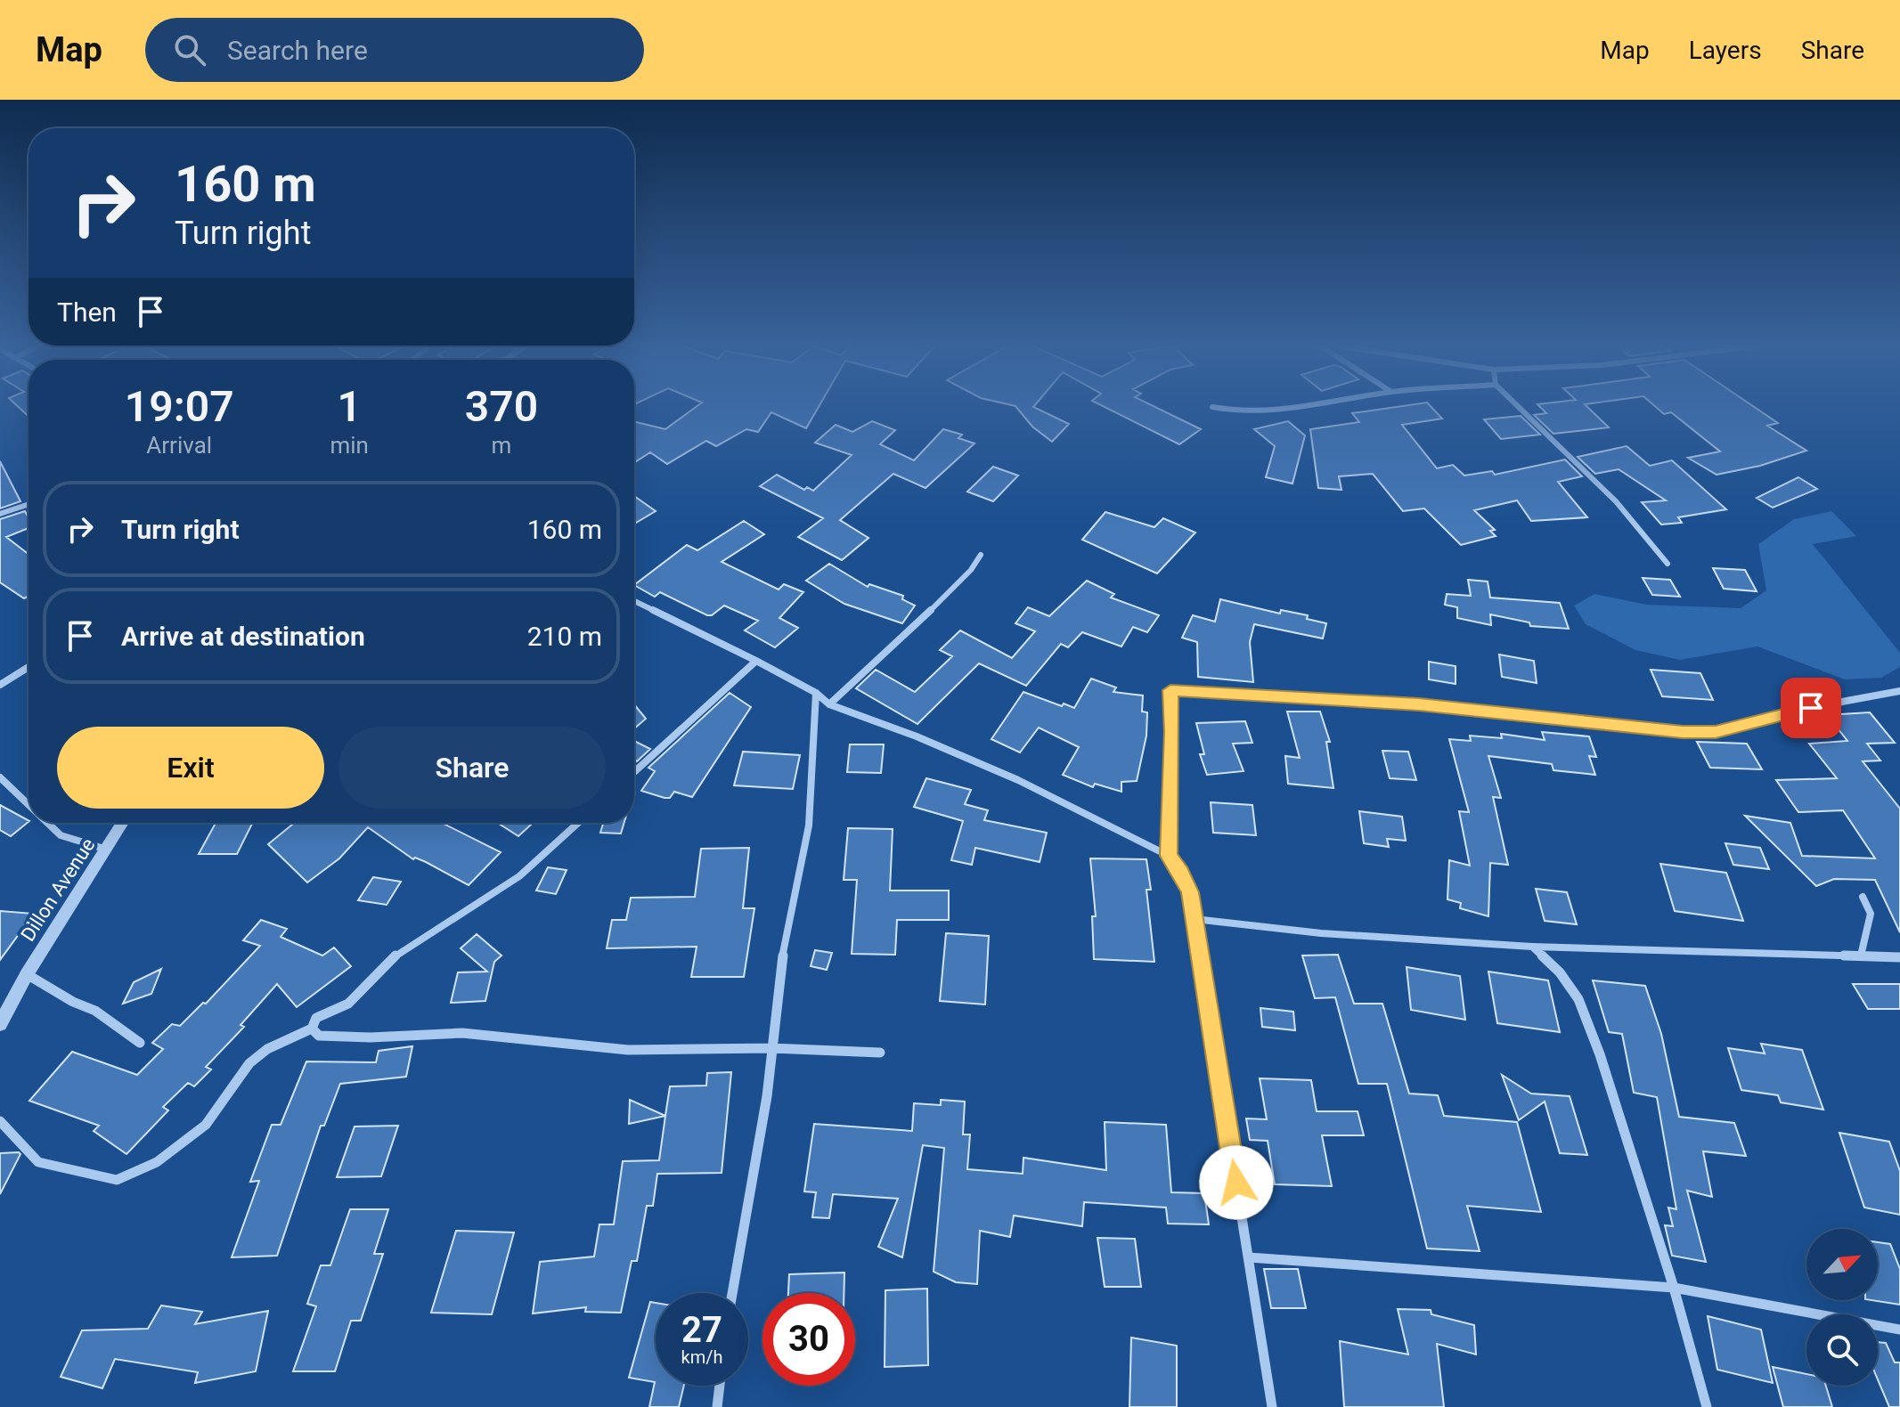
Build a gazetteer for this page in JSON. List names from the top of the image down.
{
  "streets": {
    "street": ["Dillon Avenue"]
  },
  "north": "top right",
  "page": {
    "header": "Map",
    "search": "Search here",
    "nav": ["Map", "Layers", "Share"],
    "turn": ["160 m", "Turn right"],
    "then": "Then",
    "eta": [
      "19:07",
      "Arrival",
      "1",
      "min",
      "370",
      "m"
    ],
    "list": [
      {
        "name": "Turn right",
        "value": "160 m"
      },
      {
        "name": "Arrive at destination",
        "value": "210 m"
      }
    ],
    "buttons": ["Exit", "Share"],
    "speed": "27 km/h",
    "limit": "30"
  }
}
